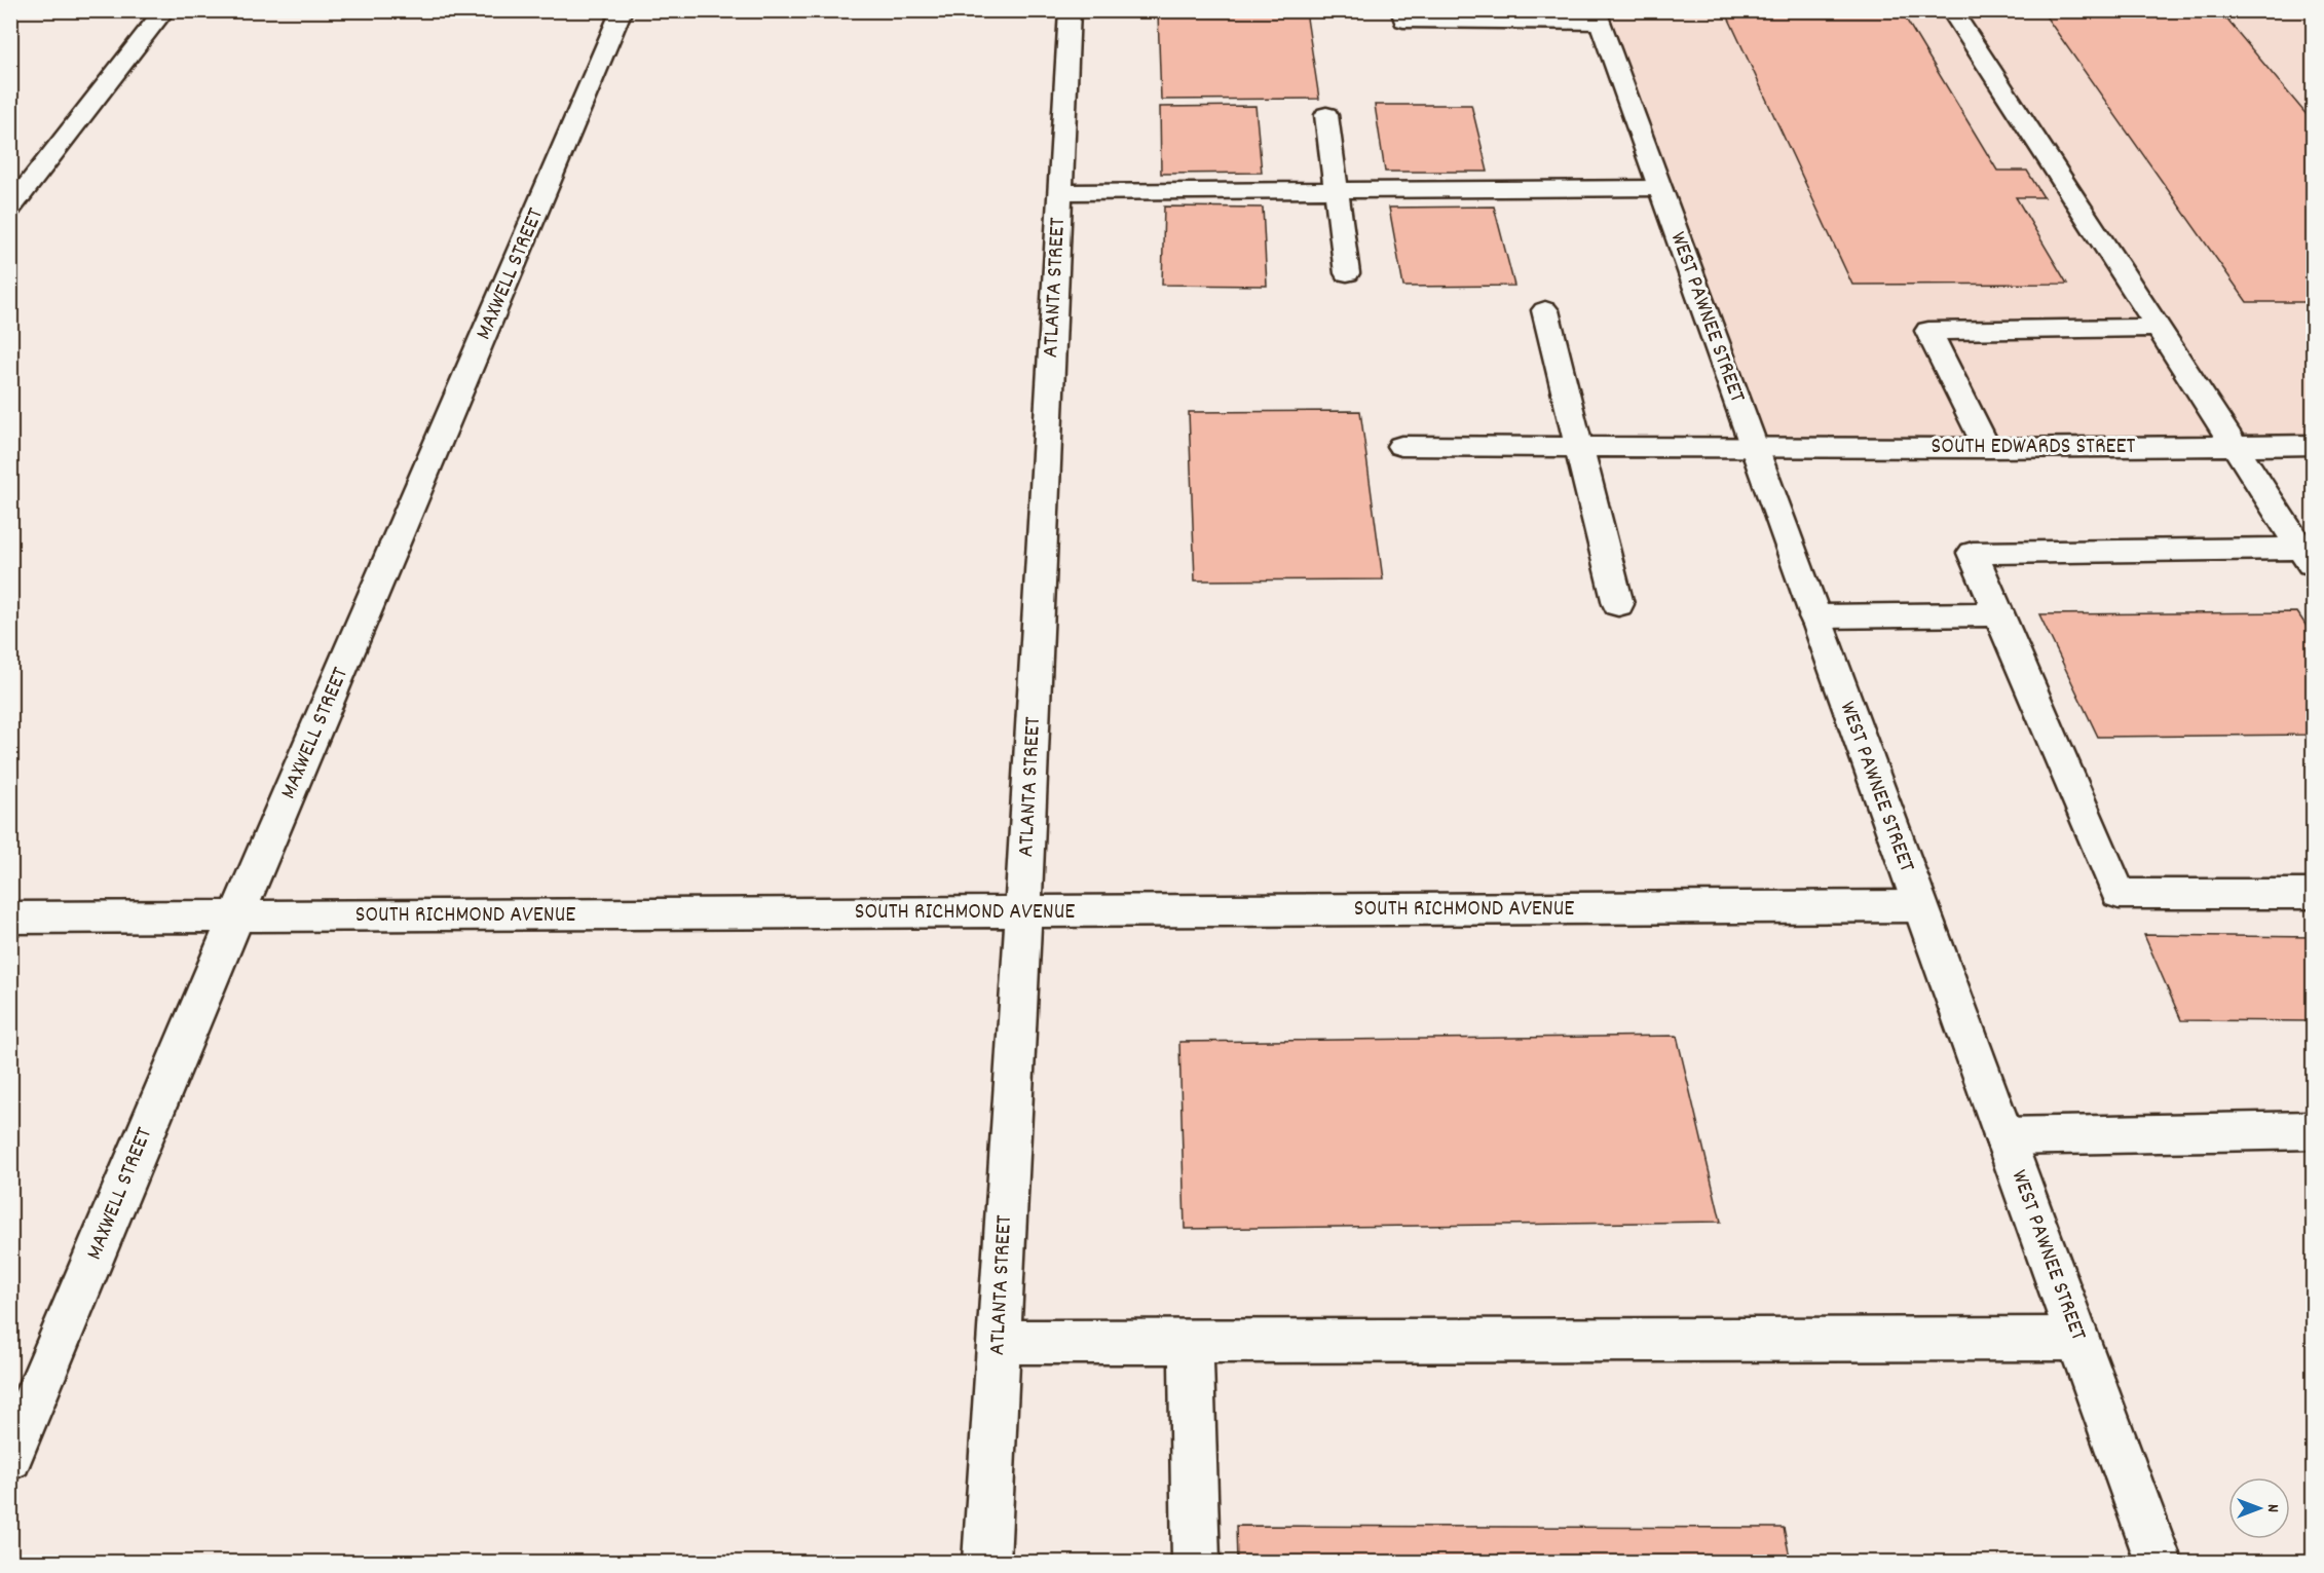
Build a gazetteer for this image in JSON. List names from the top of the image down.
{
  "streets": {
    "street": [
      "MAXWELL STREET",
      "ATLANTA STREET",
      "WEST PAWNEE STREET",
      "SOUTH EDWARDS STREET",
      "SOUTH RICHMOND AVENUE"
    ]
  },
  "crossings": [
    ["MAXWELL STREET", "SOUTH RICHMOND AVENUE"],
    ["ATLANTA STREET", "SOUTH RICHMOND AVENUE"],
    ["WEST PAWNEE STREET", "SOUTH EDWARDS STREET"],
    ["WEST PAWNEE STREET", "SOUTH RICHMOND AVENUE"]
  ],
  "north": "right"
}
